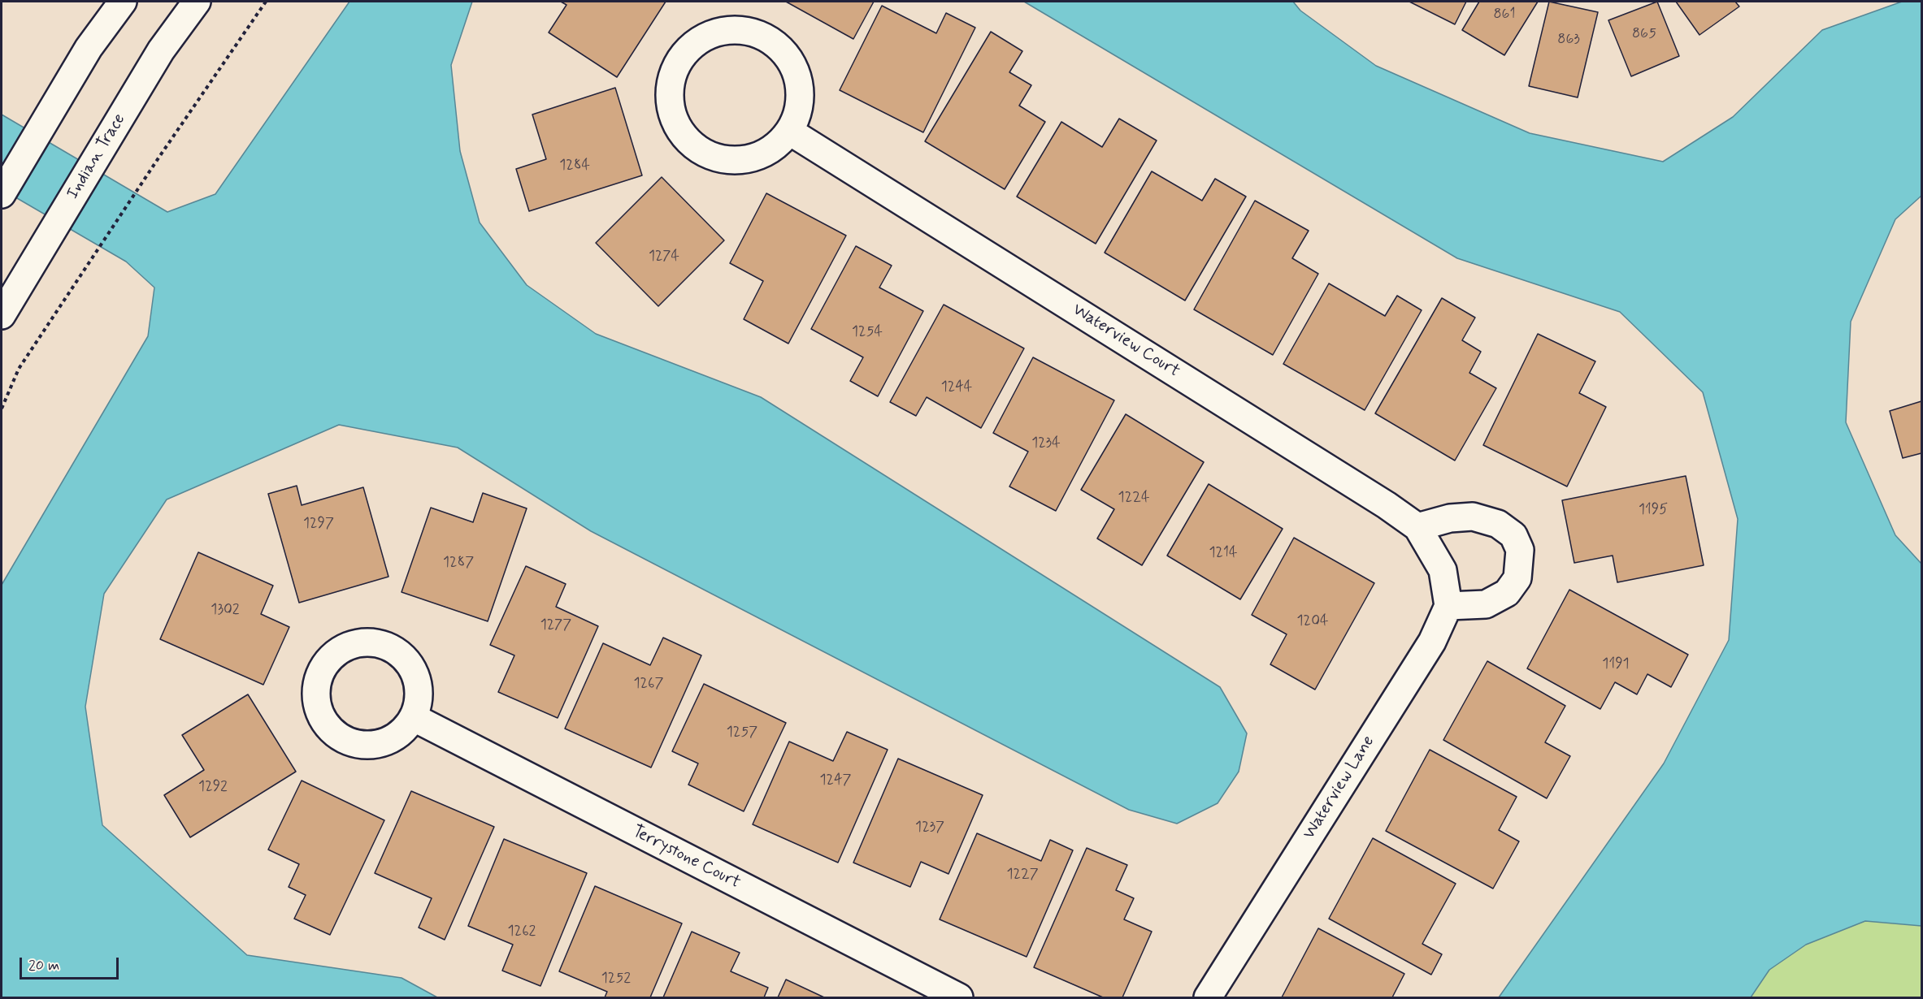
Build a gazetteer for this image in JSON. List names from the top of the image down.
{
  "streets": {
    "street": [
      "Indian Trace",
      "Waterview Court",
      "Waterview Lane",
      "Terrystone Court"
    ]
  },
  "crossings": [
    ["Waterview Court", "Waterview Lane"]
  ],
  "house_numbers": [
    "861",
    "865",
    "863",
    "1284",
    "1274",
    "1254",
    "1244",
    "1234",
    "1224",
    "1195",
    "1297",
    "1214",
    "1287",
    "1302",
    "1204",
    "1277",
    "1191",
    "1267",
    "1257",
    "1247",
    "1292",
    "1237",
    "1227",
    "1262",
    "1252"
  ],
  "scale_bar": "20 m"
}
